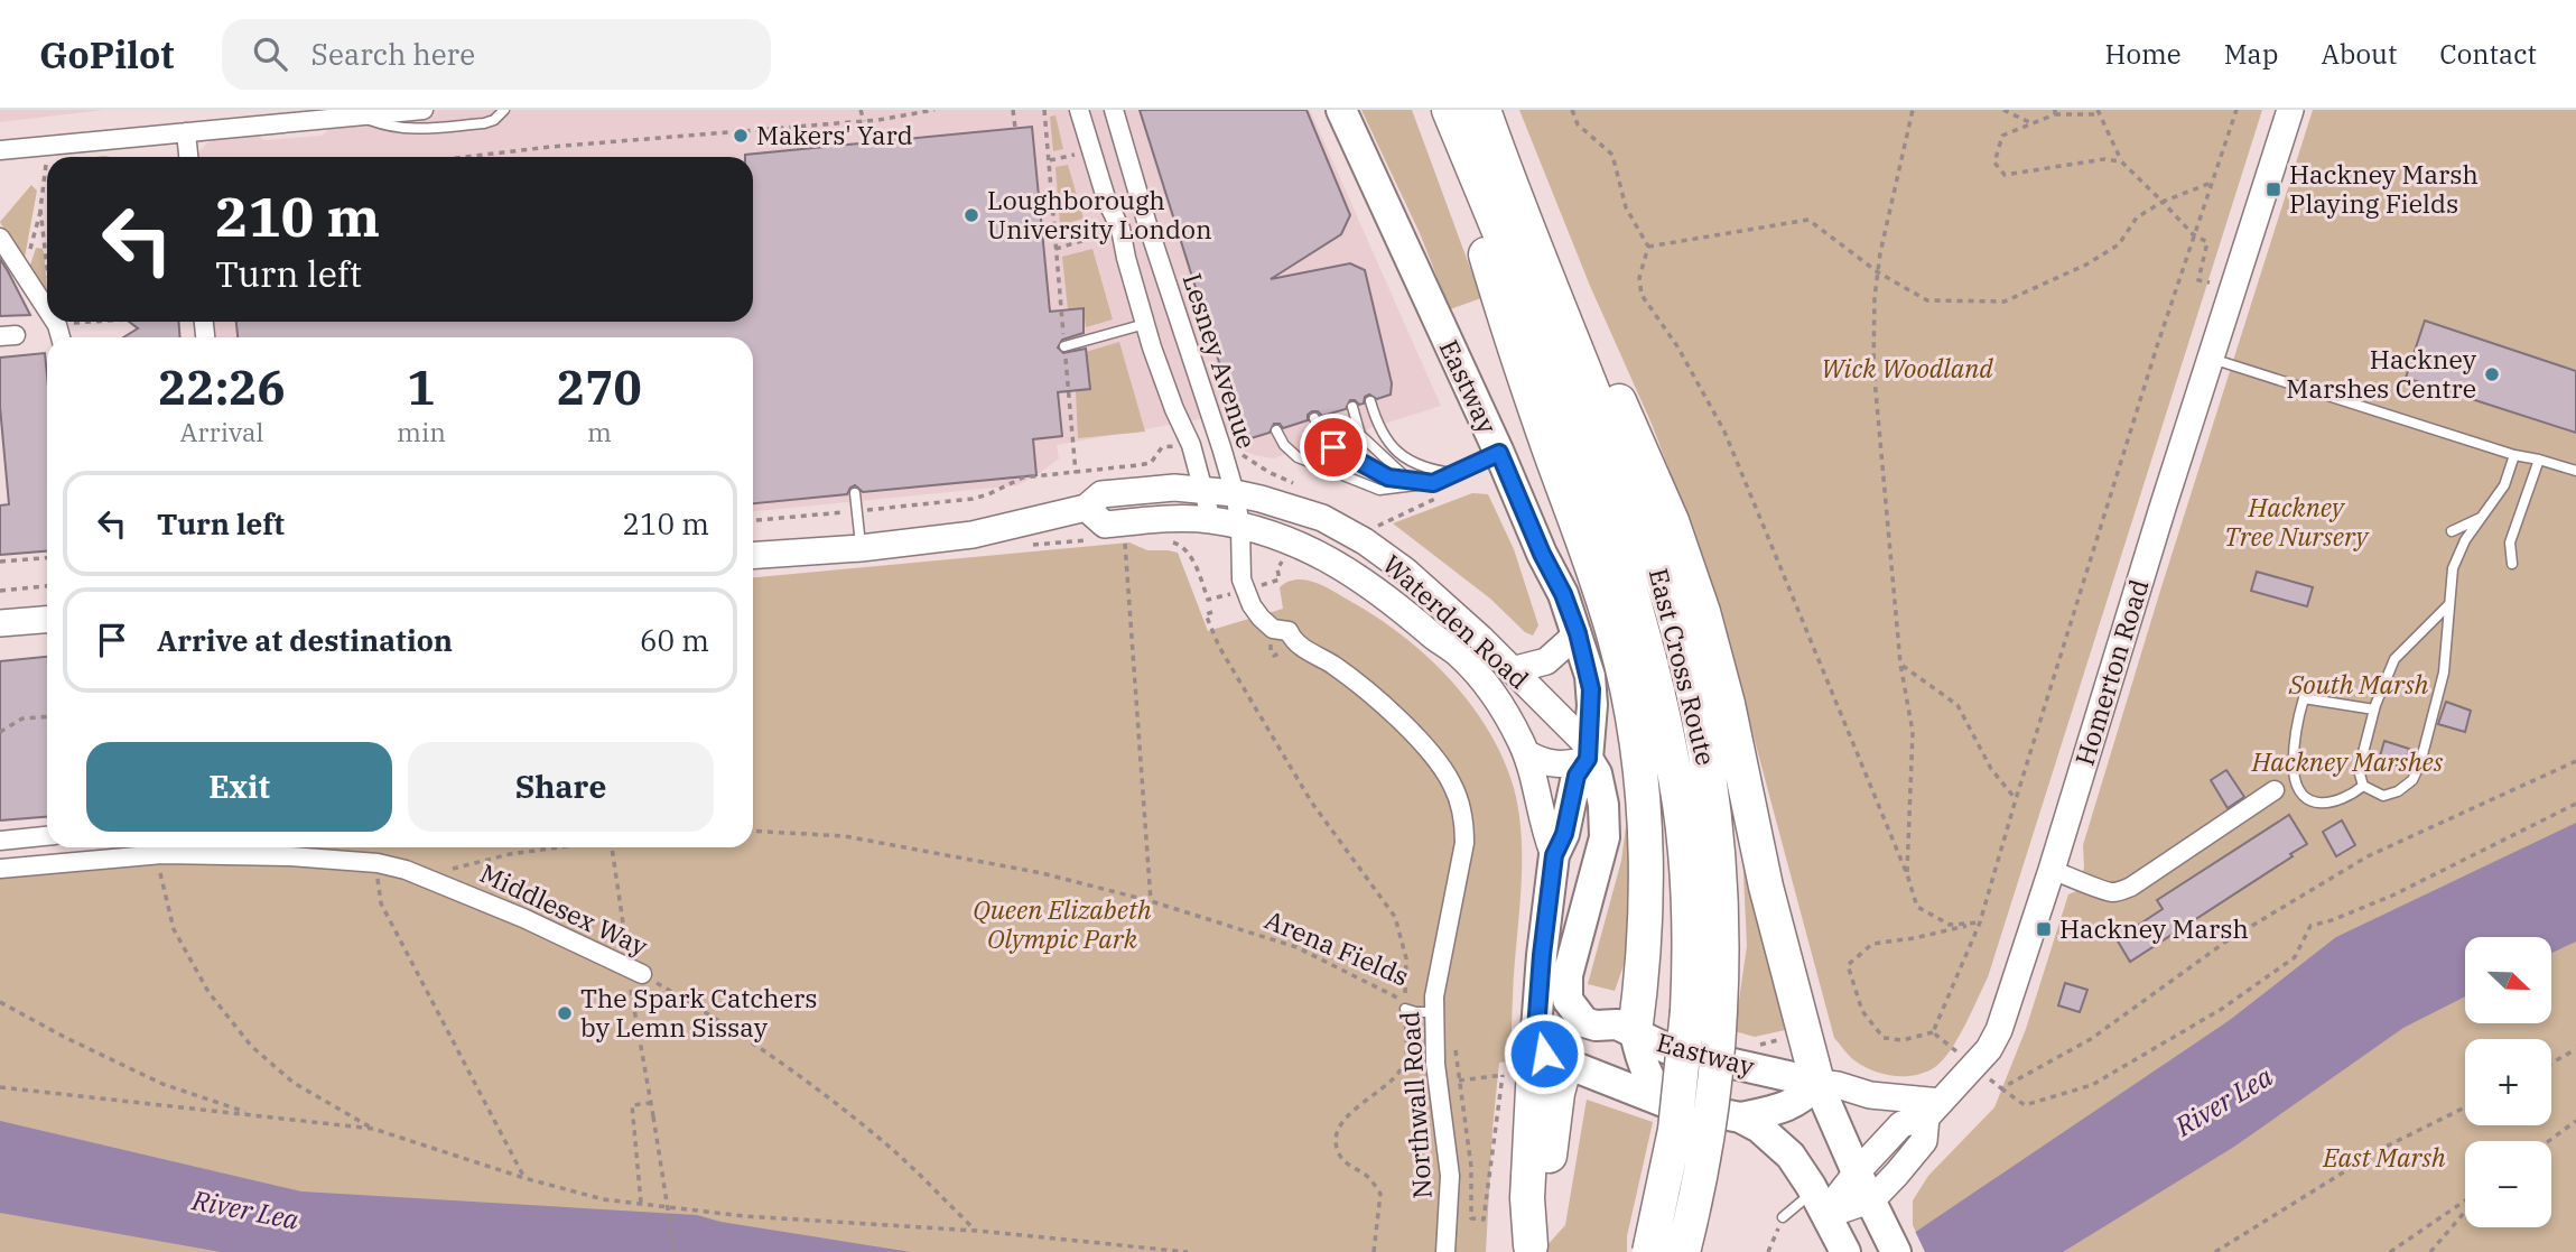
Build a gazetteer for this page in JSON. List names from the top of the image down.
{
  "streets": {
    "highway": ["East Cross Route"],
    "main road": ["Eastway"],
    "street": [
      "Lesney Avenue",
      "Waterden Road",
      "Homerton Road",
      "Middlesex Way",
      "Northwall Road"
    ],
    "path": ["Arena Fields"]
  },
  "crossings": [
    ["Lesney Avenue", "Waterden Road"],
    ["Lesney Avenue", "Northwall Road"],
    ["Eastway", "Waterden Road"],
    ["Waterden Road", "Northwall Road"]
  ],
  "water": ["River Lea"],
  "parks": [
    "Wick Woodland",
    "Hackney Tree Nursery",
    "South Marsh",
    "Hackney Marshes",
    "Queen Elizabeth Olympic Park",
    "East Marsh"
  ],
  "places": {
    "other": [
      "Makers' Yard",
      "Loughborough University London",
      "Hackney Marshes Centre",
      "The Spark Catchers by Lemn Sissay"
    ],
    "transit": ["Hackney Marsh Playing Fields", "Hackney Marsh"]
  },
  "north": "bottom right",
  "page": {
    "header": "GoPilot",
    "search": "Search here",
    "nav": [
      "Home",
      "Map",
      "About",
      "Contact"
    ],
    "turn": ["210 m", "Turn left"],
    "eta": [
      "22:26",
      "Arrival",
      "1",
      "min",
      "270",
      "m"
    ],
    "list": [
      {
        "name": "Turn left",
        "value": "210 m"
      },
      {
        "name": "Arrive at destination",
        "value": "60 m"
      }
    ],
    "buttons": ["Exit", "Share"],
    "map_buttons": ["+", "−"]
  }
}
